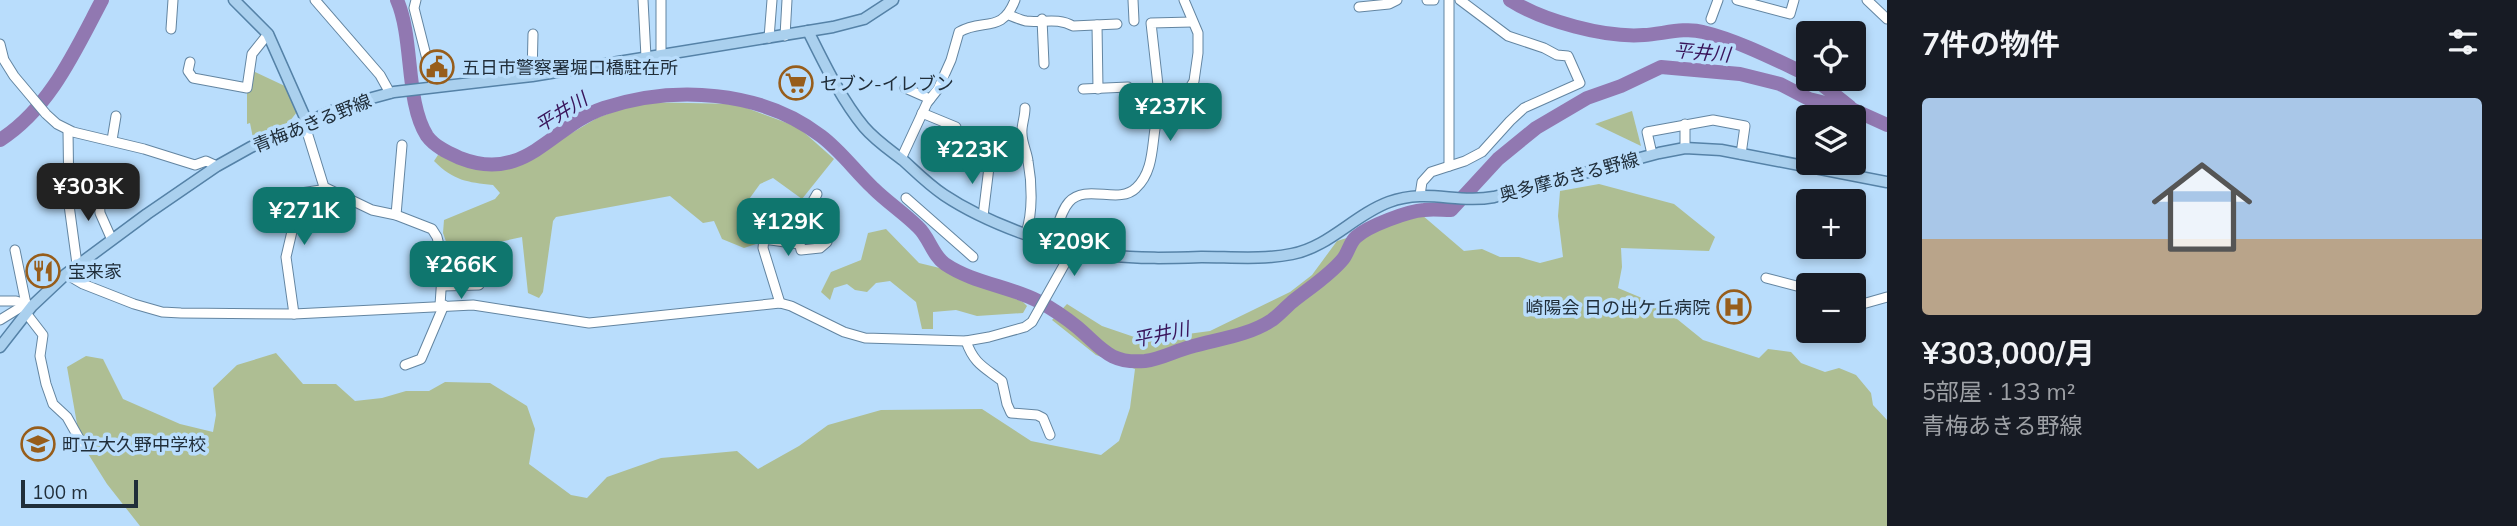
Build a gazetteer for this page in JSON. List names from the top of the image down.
{
  "streets": {
    "main road": ["青梅あきる野線", "奥多摩あきる野線"]
  },
  "crossings": [
    ["青梅あきる野線", "奥多摩あきる野線"]
  ],
  "water": ["平井川"],
  "places": {
    "public building": ["五日市警察署堀口橋駐在所"],
    "supermarket": ["セブン-イレブン"],
    "restaurant": ["宝来家"],
    "hospital": ["崎陽会 日の出ケ丘病院"],
    "school or university": ["町立大久野中学校"]
  },
  "scale_bar": "100 m",
  "page": {
    "heading": "7件の物件",
    "map_buttons": ["+", "−"],
    "price": [
      "¥237K",
      "¥223K",
      "¥303K",
      "¥271K",
      "¥129K",
      "¥209K",
      "¥266K"
    ],
    "list": [
      {
        "name": "¥303,000/月",
        "note": "5部屋 · 133 m² · 青梅あきる野線"
      }
    ],
    "scale": "100 m"
  }
}
